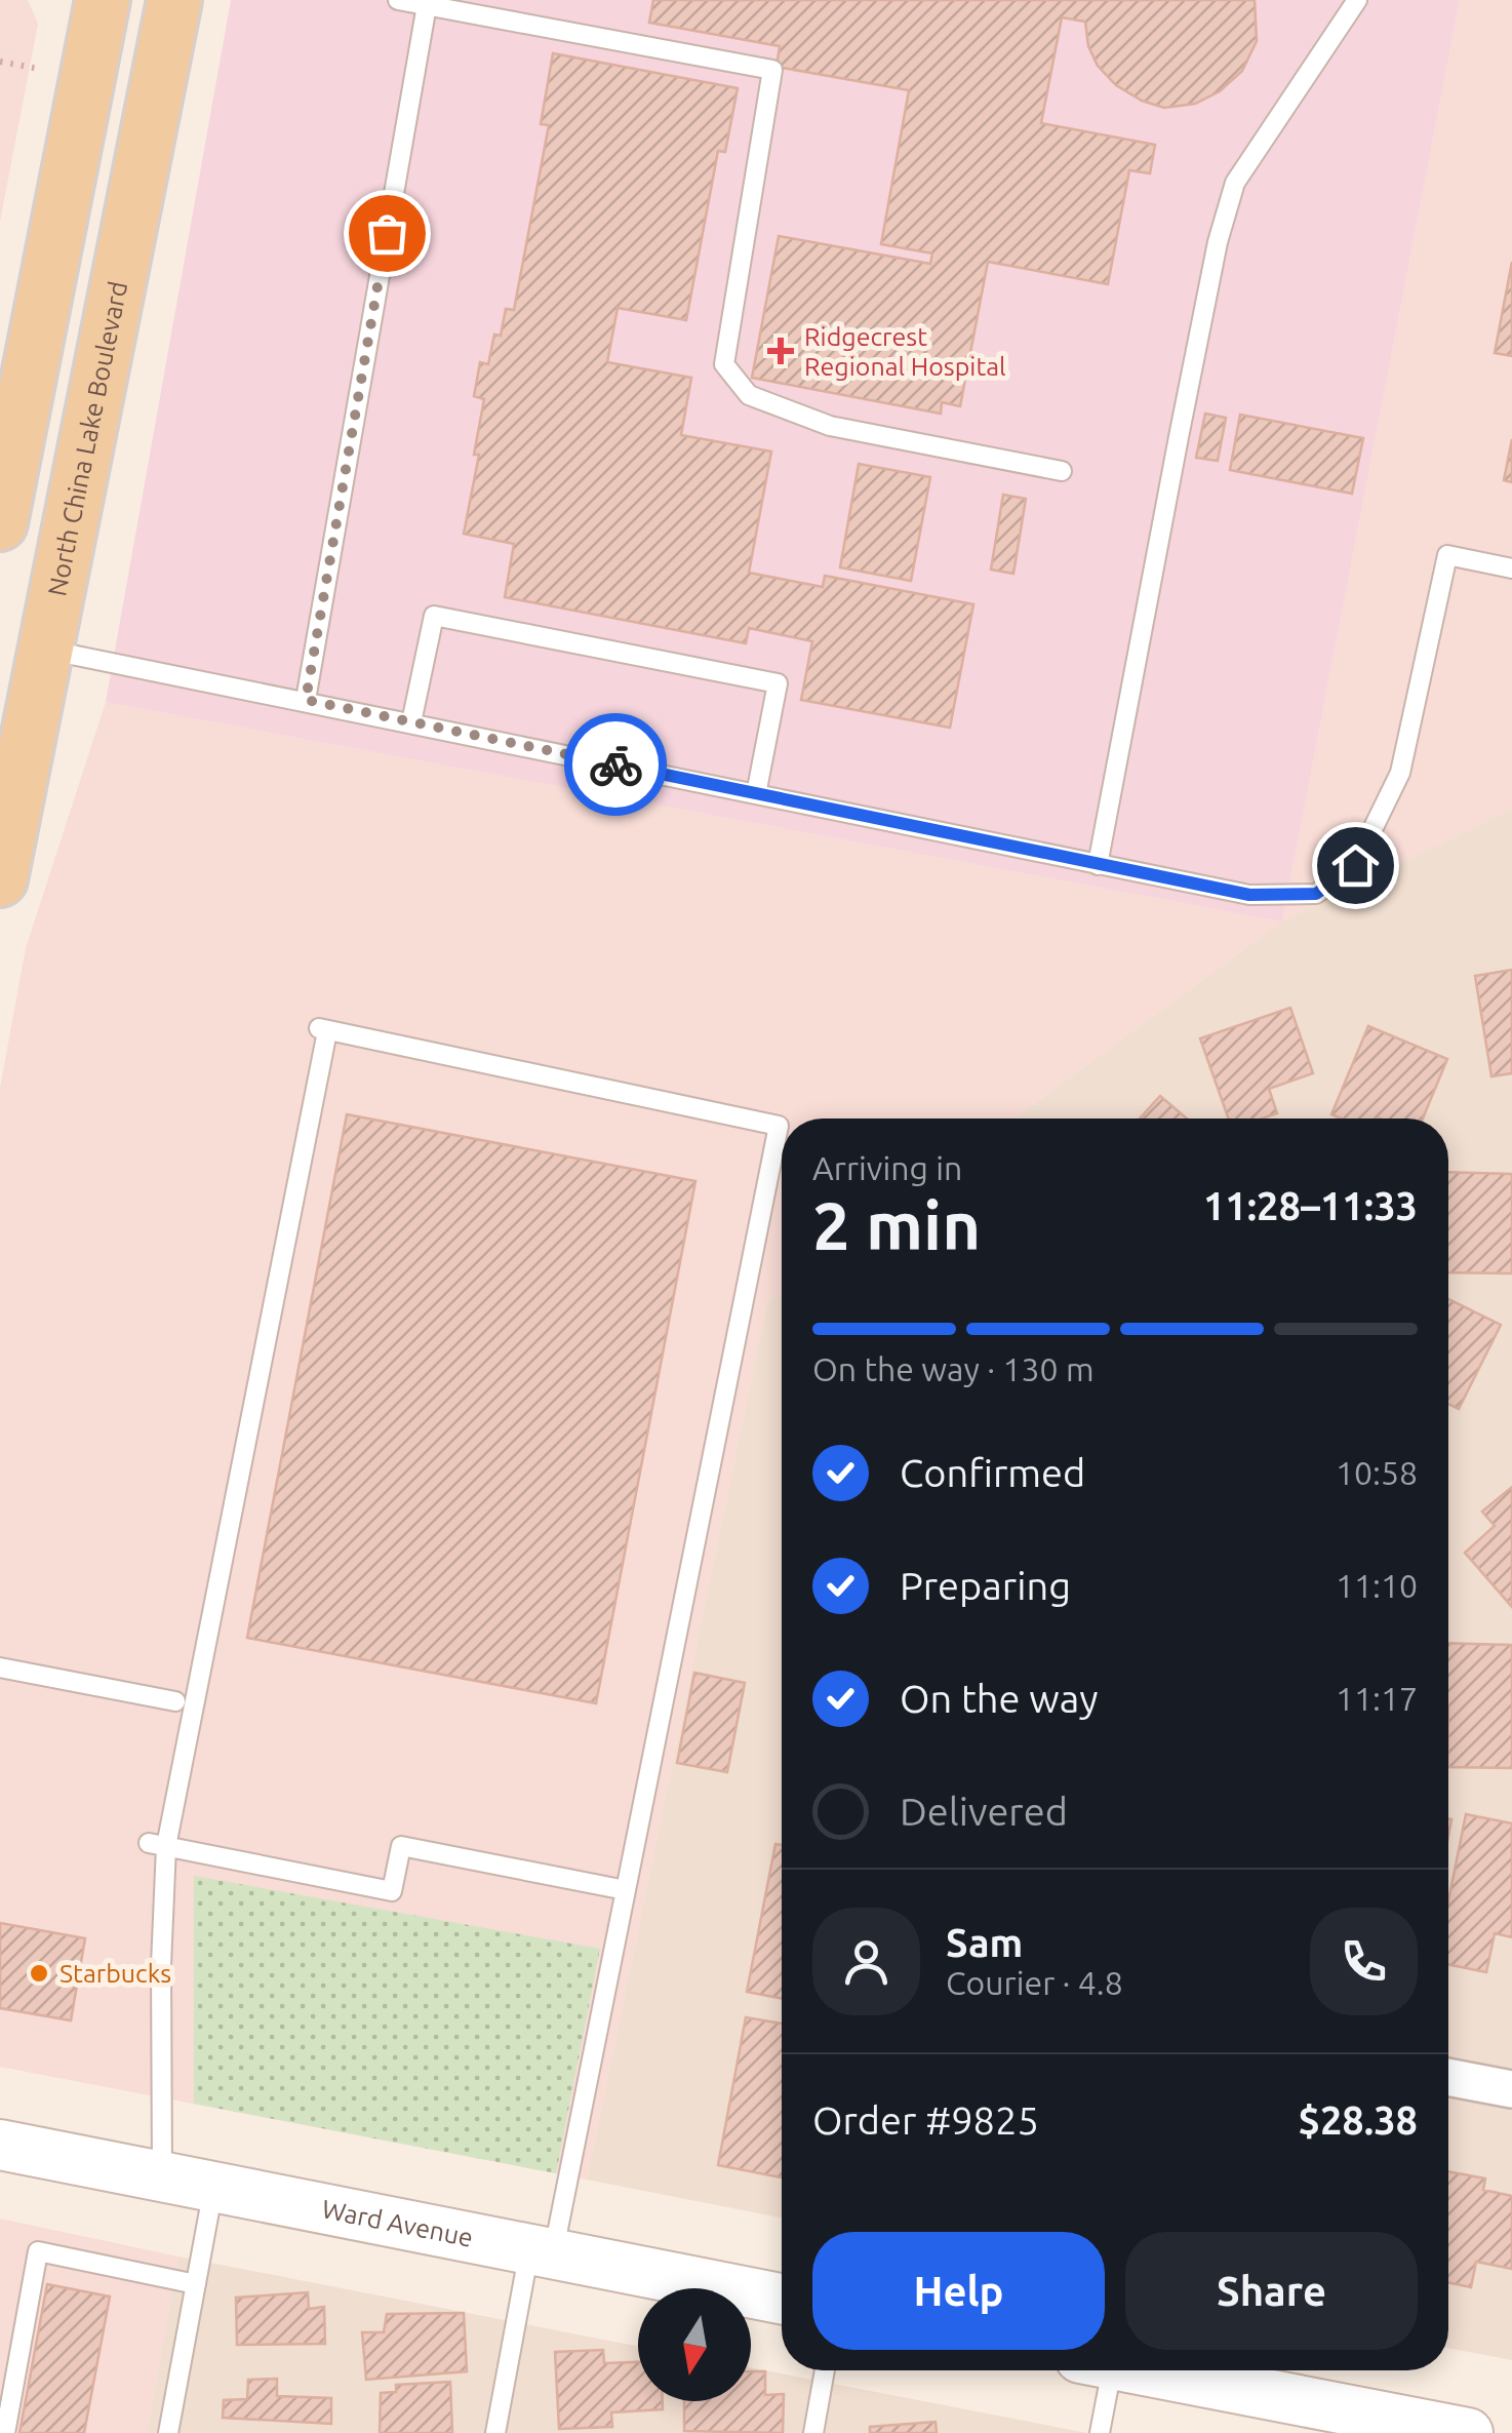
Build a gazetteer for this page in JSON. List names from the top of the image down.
{
  "streets": {
    "main road": ["North China Lake Boulevard"],
    "street": ["Ward Avenue"]
  },
  "places": {
    "health": ["Ridgecrest Regional Hospital"],
    "other": ["Starbucks"]
  },
  "north": "bottom",
  "page": {
    "heading": ["2 min", "Arriving in", "11:28–11:33"],
    "panel": [
      "Sam",
      "Courier · 4.8",
      "Order #9825",
      "$28.38"
    ],
    "bar": "On the way · 130 m",
    "list": [
      ["Confirmed", "10:58"],
      ["Preparing", "11:10"],
      ["On the way", "11:17"],
      "Delivered"
    ],
    "buttons": ["Help", "Share"]
  }
}
